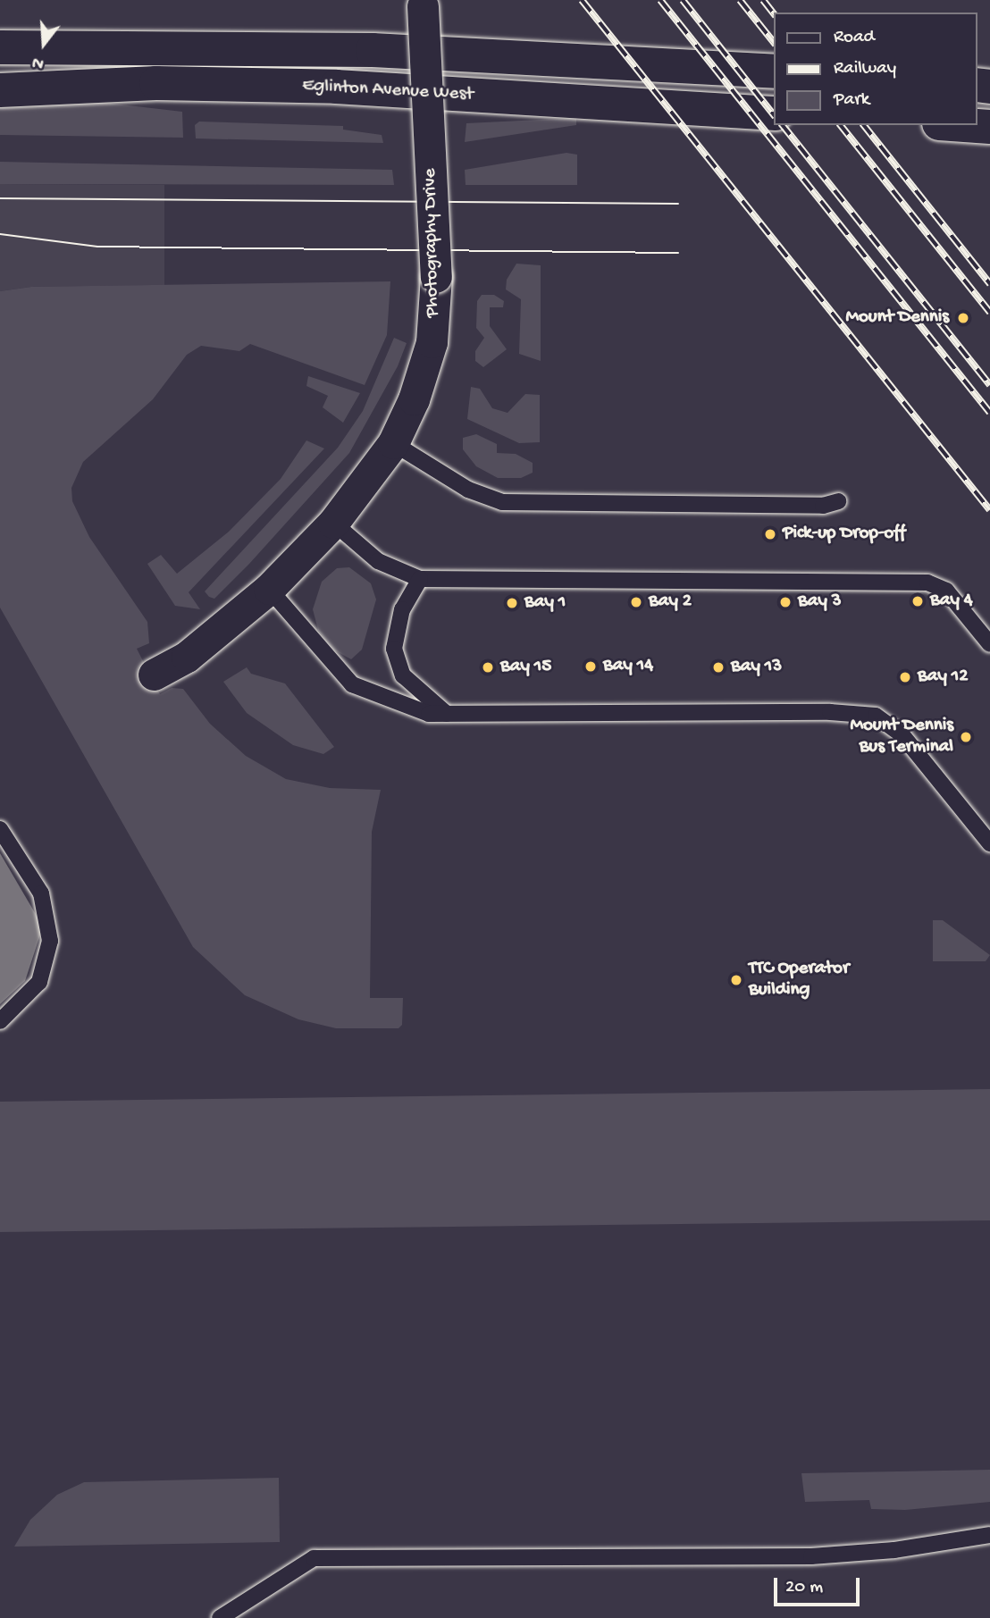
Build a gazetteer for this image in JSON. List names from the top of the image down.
{
  "streets": {
    "main road": ["Eglinton Avenue West"],
    "street": ["Photography Drive"]
  },
  "places": [
    "Mount Dennis",
    "Pick-up Drop-off",
    "Bay 4",
    "Bay 2",
    "Bay 3",
    "Bay 1",
    "Bay 14",
    "Bay 15",
    "Bay 13",
    "Bay 12",
    "Mount Dennis Bus Terminal",
    "TTC Operator Building"
  ],
  "legend": ["Road", "Railway", "Park"],
  "scale_bar": "20 m",
  "north": "bottom"
}
